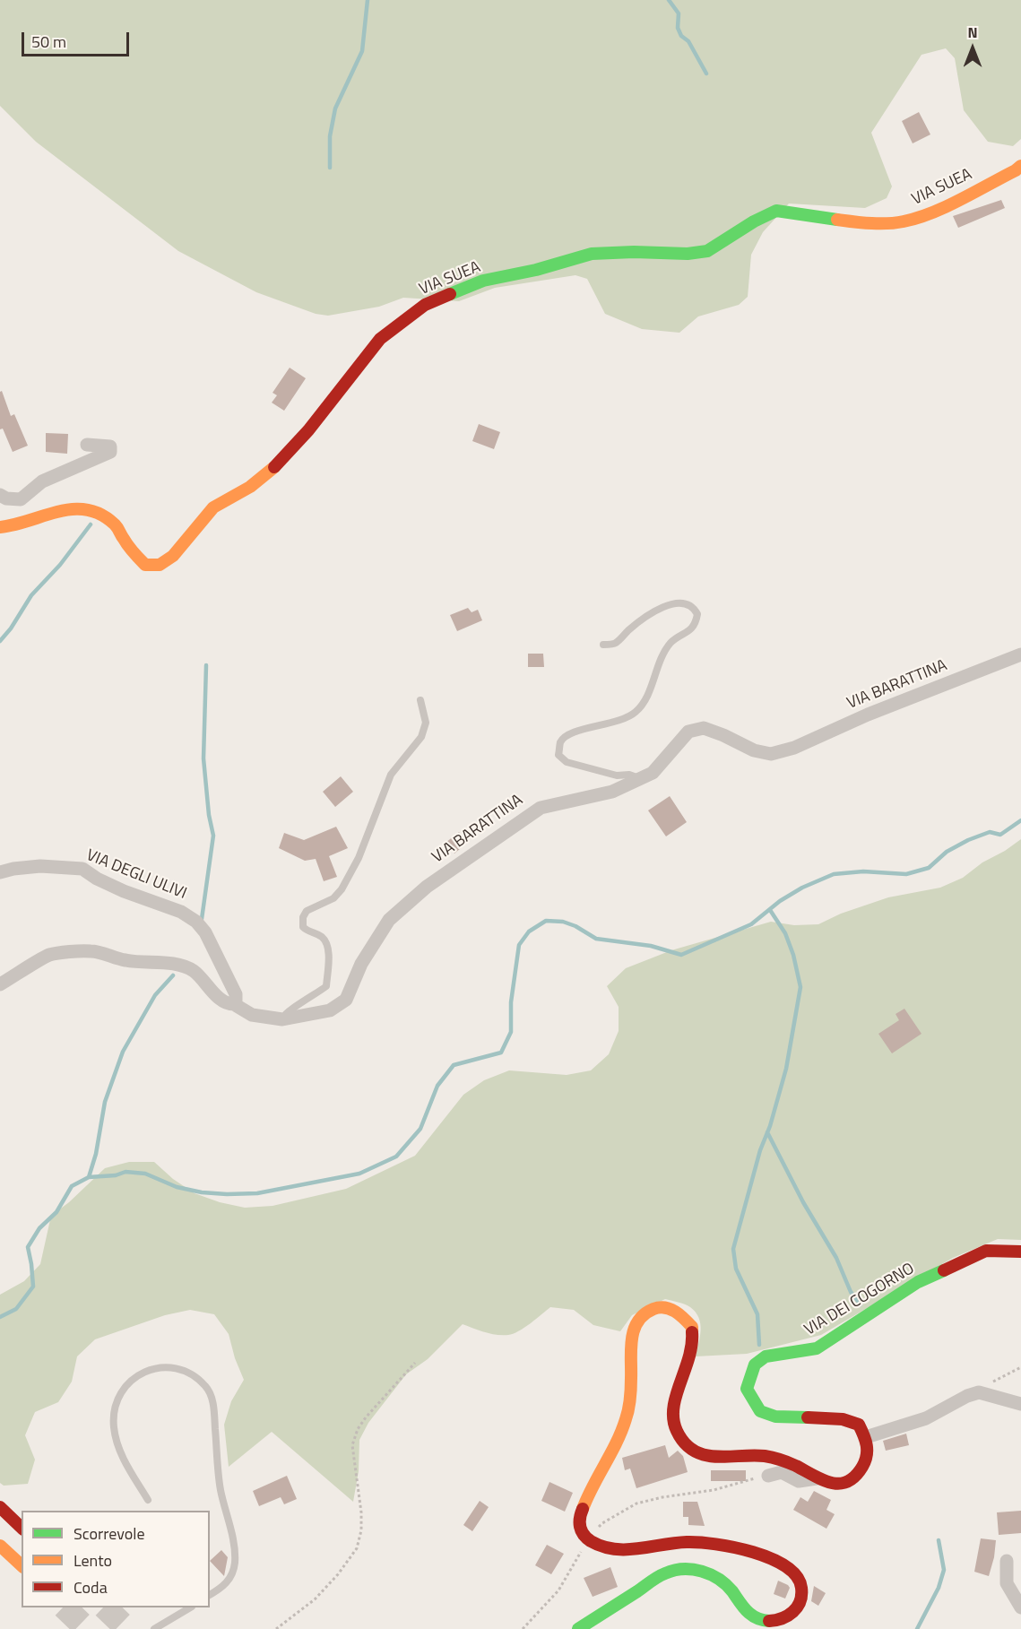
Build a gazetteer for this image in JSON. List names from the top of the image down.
{
  "streets": {
    "main road": ["VIA SUEA", "VIA DEI COGORNO"],
    "street": ["VIA BARATTINA", "VIA DEGLI ULIVI"]
  },
  "crossings": [
    ["VIA BARATTINA", "VIA DEGLI ULIVI"]
  ],
  "legend": ["Scorrevole", "Lento", "Coda"],
  "scale_bar": "50 m",
  "north": "top"
}
